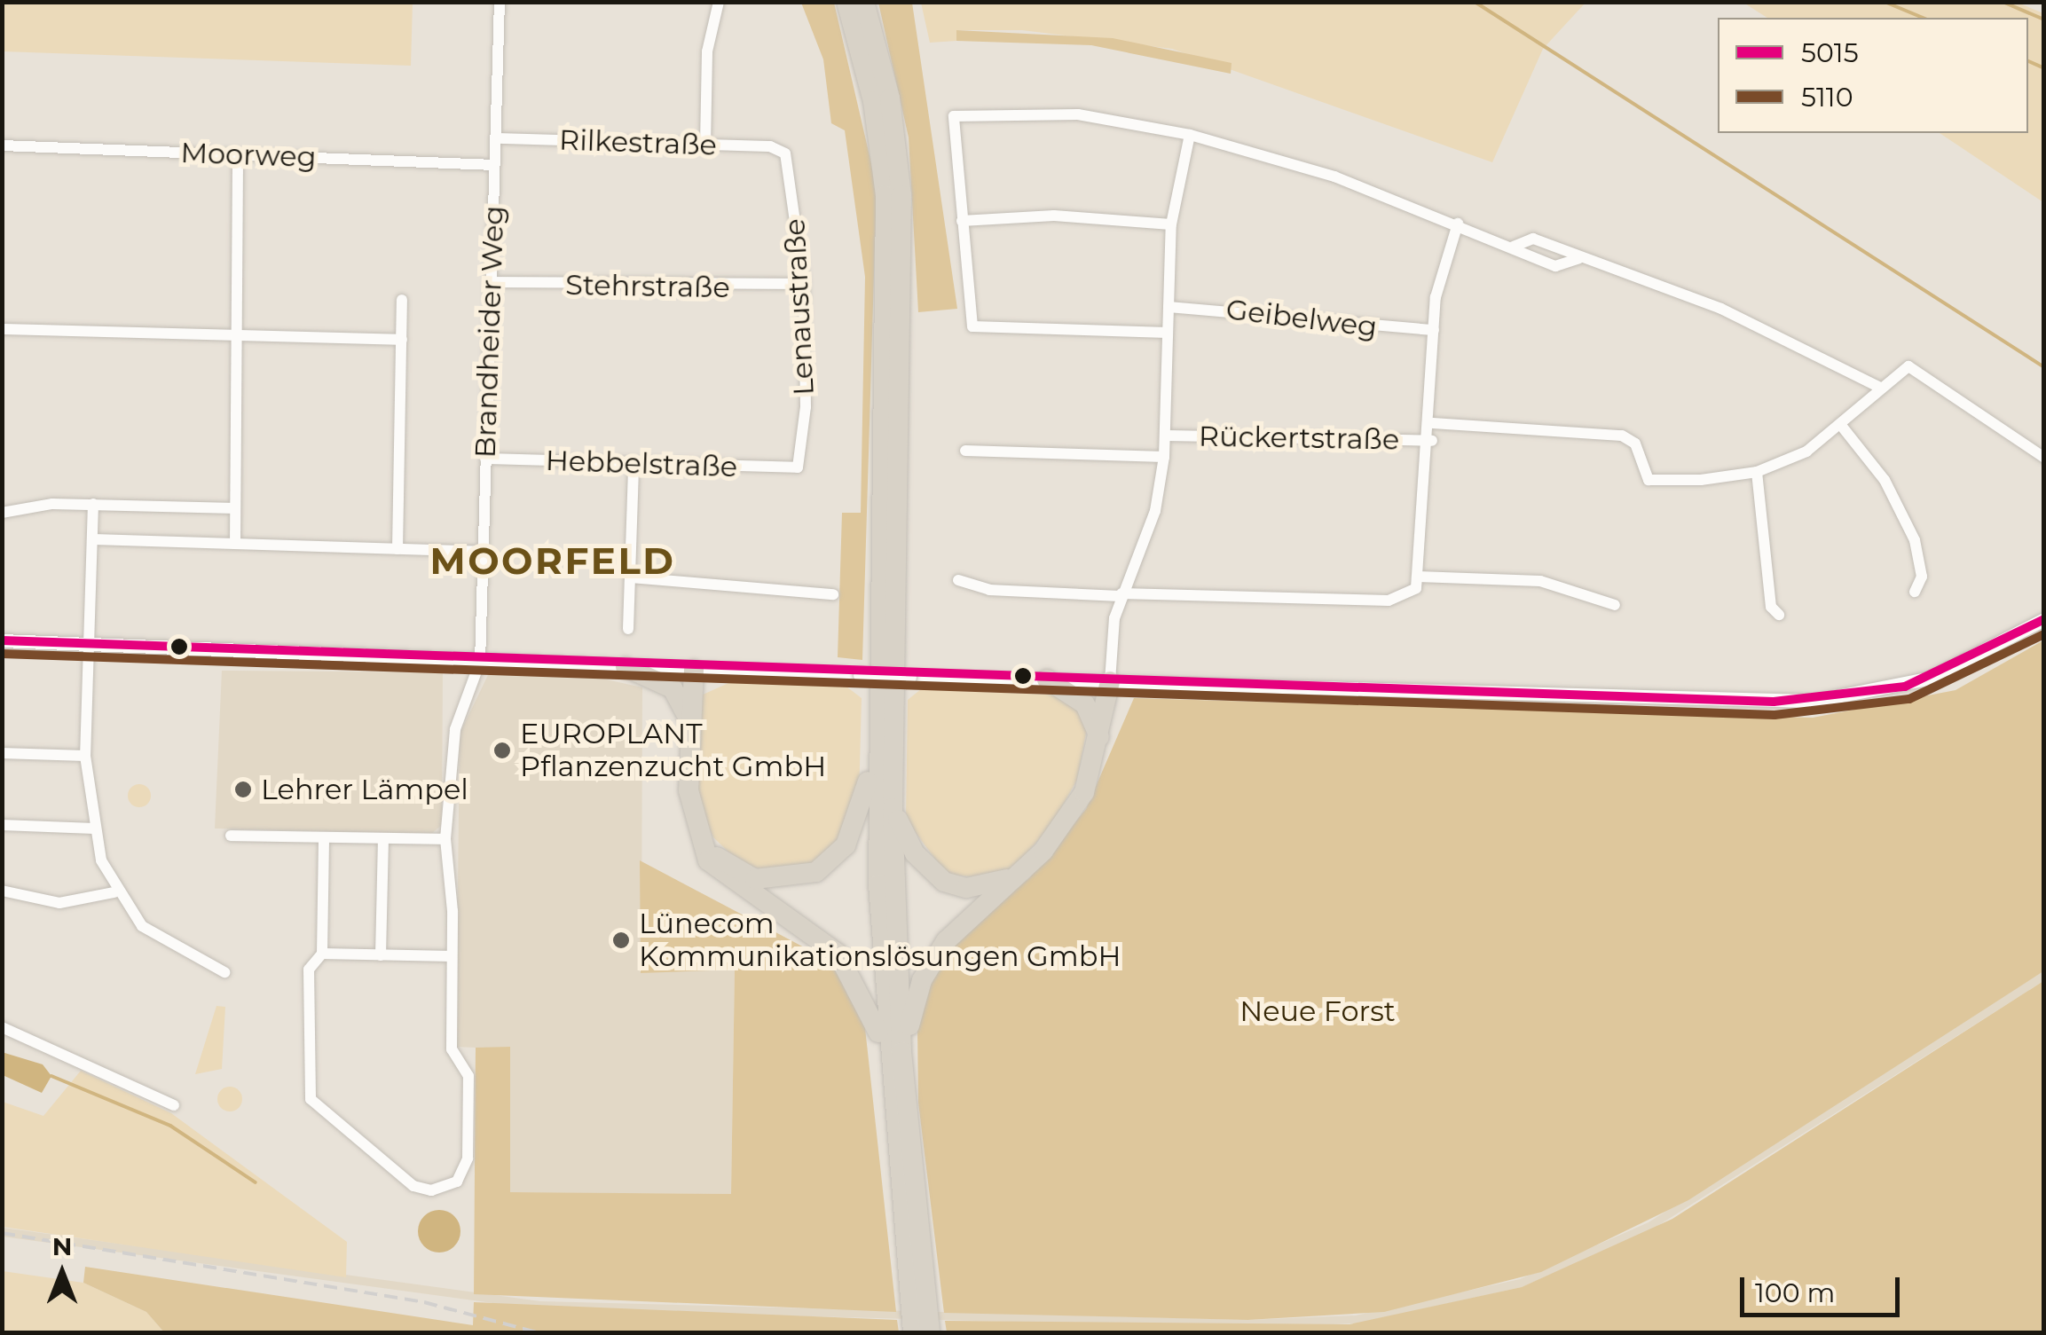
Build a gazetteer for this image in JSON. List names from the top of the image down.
{
  "streets": {
    "street": [
      "Rilkestraße",
      "Moorweg",
      "Stehrstraße",
      "Lenaustraße",
      "Geibelweg",
      "Brandheider Weg",
      "Rückertstraße",
      "Hebbelstraße"
    ]
  },
  "crossings": [
    ["Rilkestraße", "Lenaustraße"],
    ["Rilkestraße", "Brandheider Weg"],
    ["Moorweg", "Brandheider Weg"],
    ["Stehrstraße", "Lenaustraße"],
    ["Stehrstraße", "Brandheider Weg"],
    ["Lenaustraße", "Hebbelstraße"],
    ["Brandheider Weg", "Hebbelstraße"]
  ],
  "districts": ["MOORFELD"],
  "parks": ["Neue Forst"],
  "places": ["EUROPLANT Pflanzenzucht GmbH", "Lehrer Lämpel", "Lünecom Kommunikationslösungen GmbH"],
  "lines": ["transit line 5015", "transit line 5110"],
  "legend": ["5015", "5110"],
  "scale_bar": "100 m",
  "north": "top"
}
